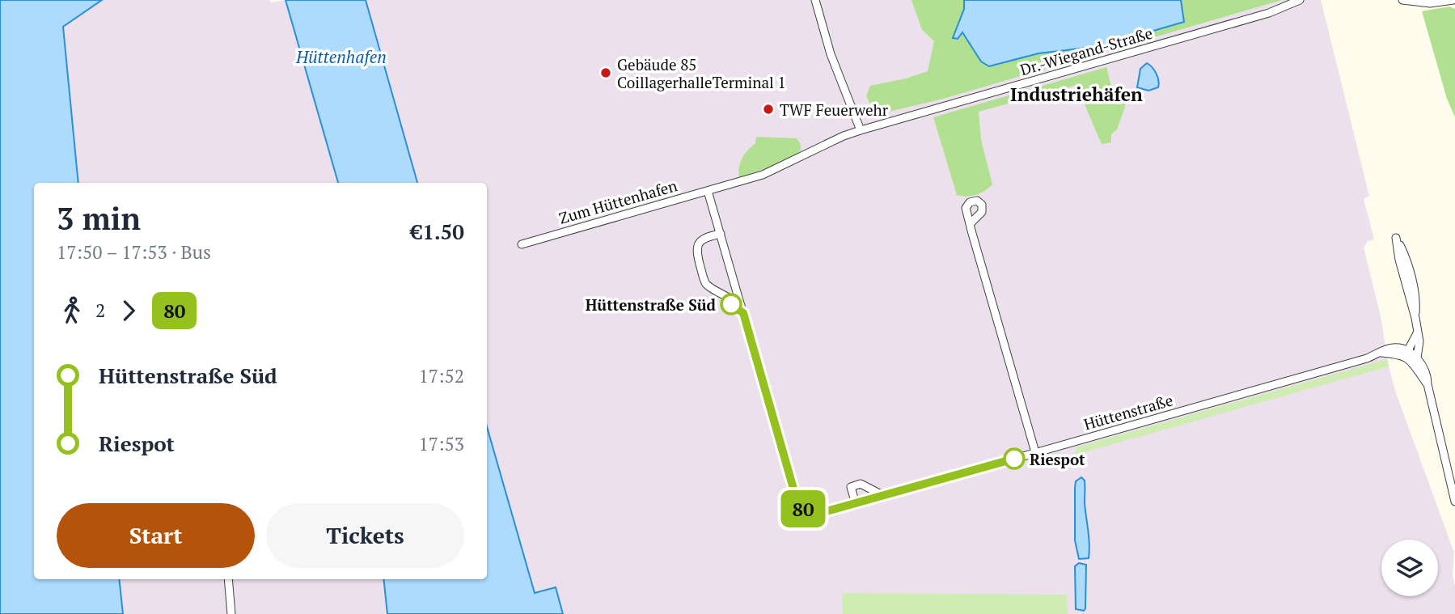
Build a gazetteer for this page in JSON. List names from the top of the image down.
{
  "streets": {
    "street": ["Dr.-Wiegand-Straße", "Zum Hüttenhafen", "Hüttenstraße"]
  },
  "crossings": [
    ["Dr.-Wiegand-Straße", "Zum Hüttenhafen"],
    ["Zum Hüttenhafen", "Hüttenstraße"]
  ],
  "districts": ["Industriehäfen"],
  "water": ["Hüttenhafen"],
  "places": [
    "Gebäude 85 CoillagerhalleTerminal 1",
    "TWF Feuerwehr",
    "Hüttenstraße Süd",
    "Riespot"
  ],
  "lines": ["bus line 80"],
  "page": {
    "on_map": "80",
    "heading": ["3 min", "17:50 – 17:53 · Bus", "€1.50"],
    "legs": ["2", "80"],
    "list": [
      {
        "name": "Hüttenstraße Süd",
        "value": "17:52"
      },
      {
        "name": "Riespot",
        "value": "17:53"
      }
    ],
    "buttons": ["Start", "Tickets"]
  }
}
